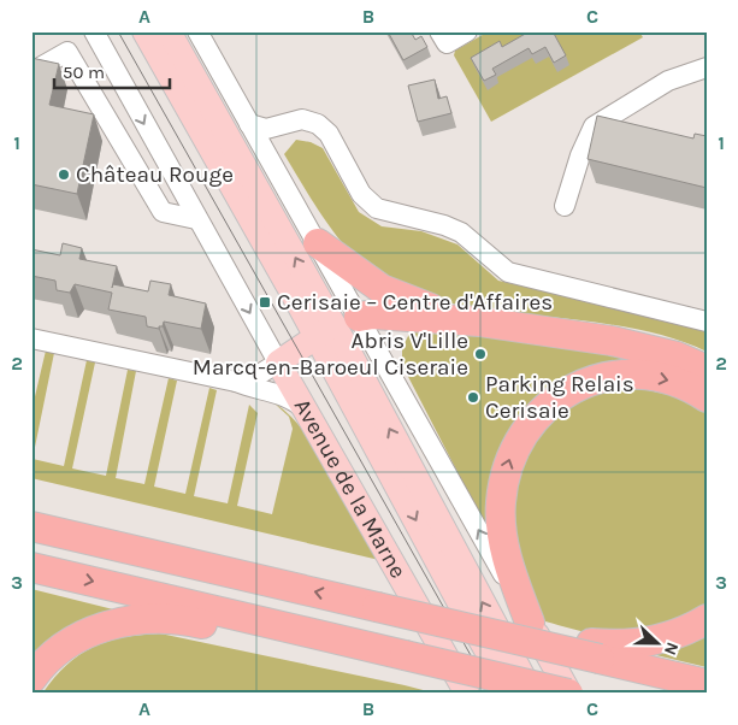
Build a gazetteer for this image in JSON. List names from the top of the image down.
{
  "streets": {
    "main road": ["Avenue de la Marne"]
  },
  "places": {
    "other": ["Château Rouge", "Abris V'Lille Marcq-en-Baroeul Ciseraie", "Parking Relais Cerisaie"],
    "transit": ["Cerisaie – Centre d'Affaires"]
  },
  "scale_bar": "50 m",
  "north": "right",
  "grid": {
    "columns": ["A", "B", "C"],
    "rows": ["1", "2", "3"]
  }
}
